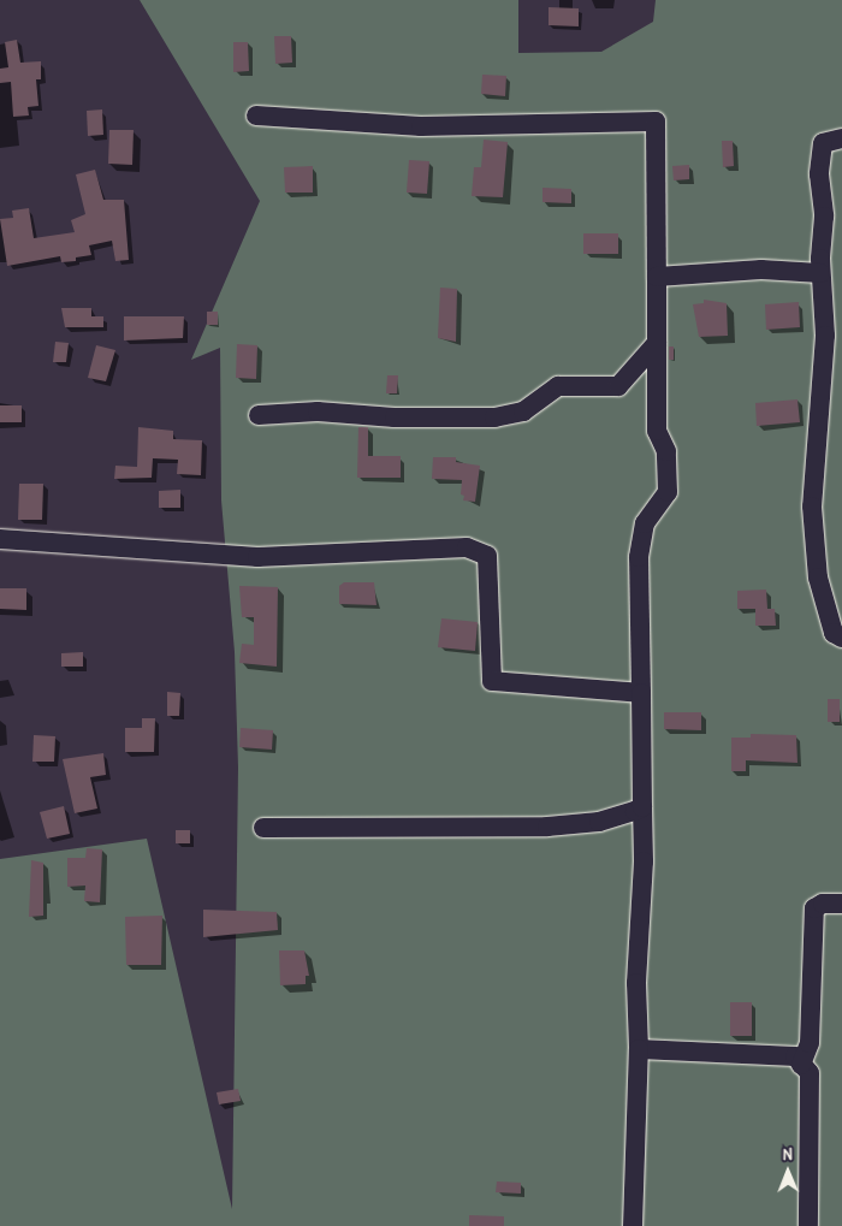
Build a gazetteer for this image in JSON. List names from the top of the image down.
{
  "north": "top"
}
